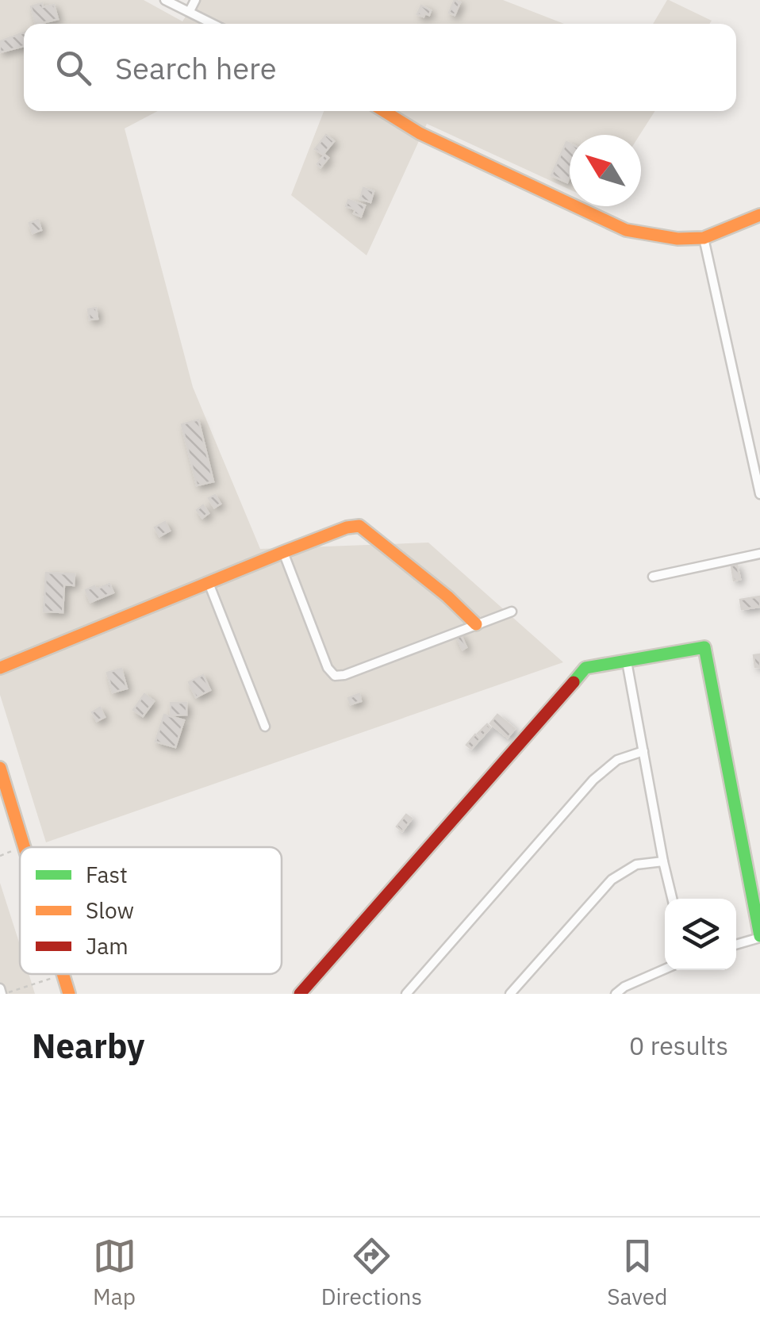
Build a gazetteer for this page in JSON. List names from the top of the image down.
{
  "legend": ["Fast", "Slow", "Jam"],
  "north": "top left",
  "page": {
    "search": "Search here",
    "heading": ["Nearby", "0 results"],
    "nav": ["Map", "Directions", "Saved"]
  }
}
